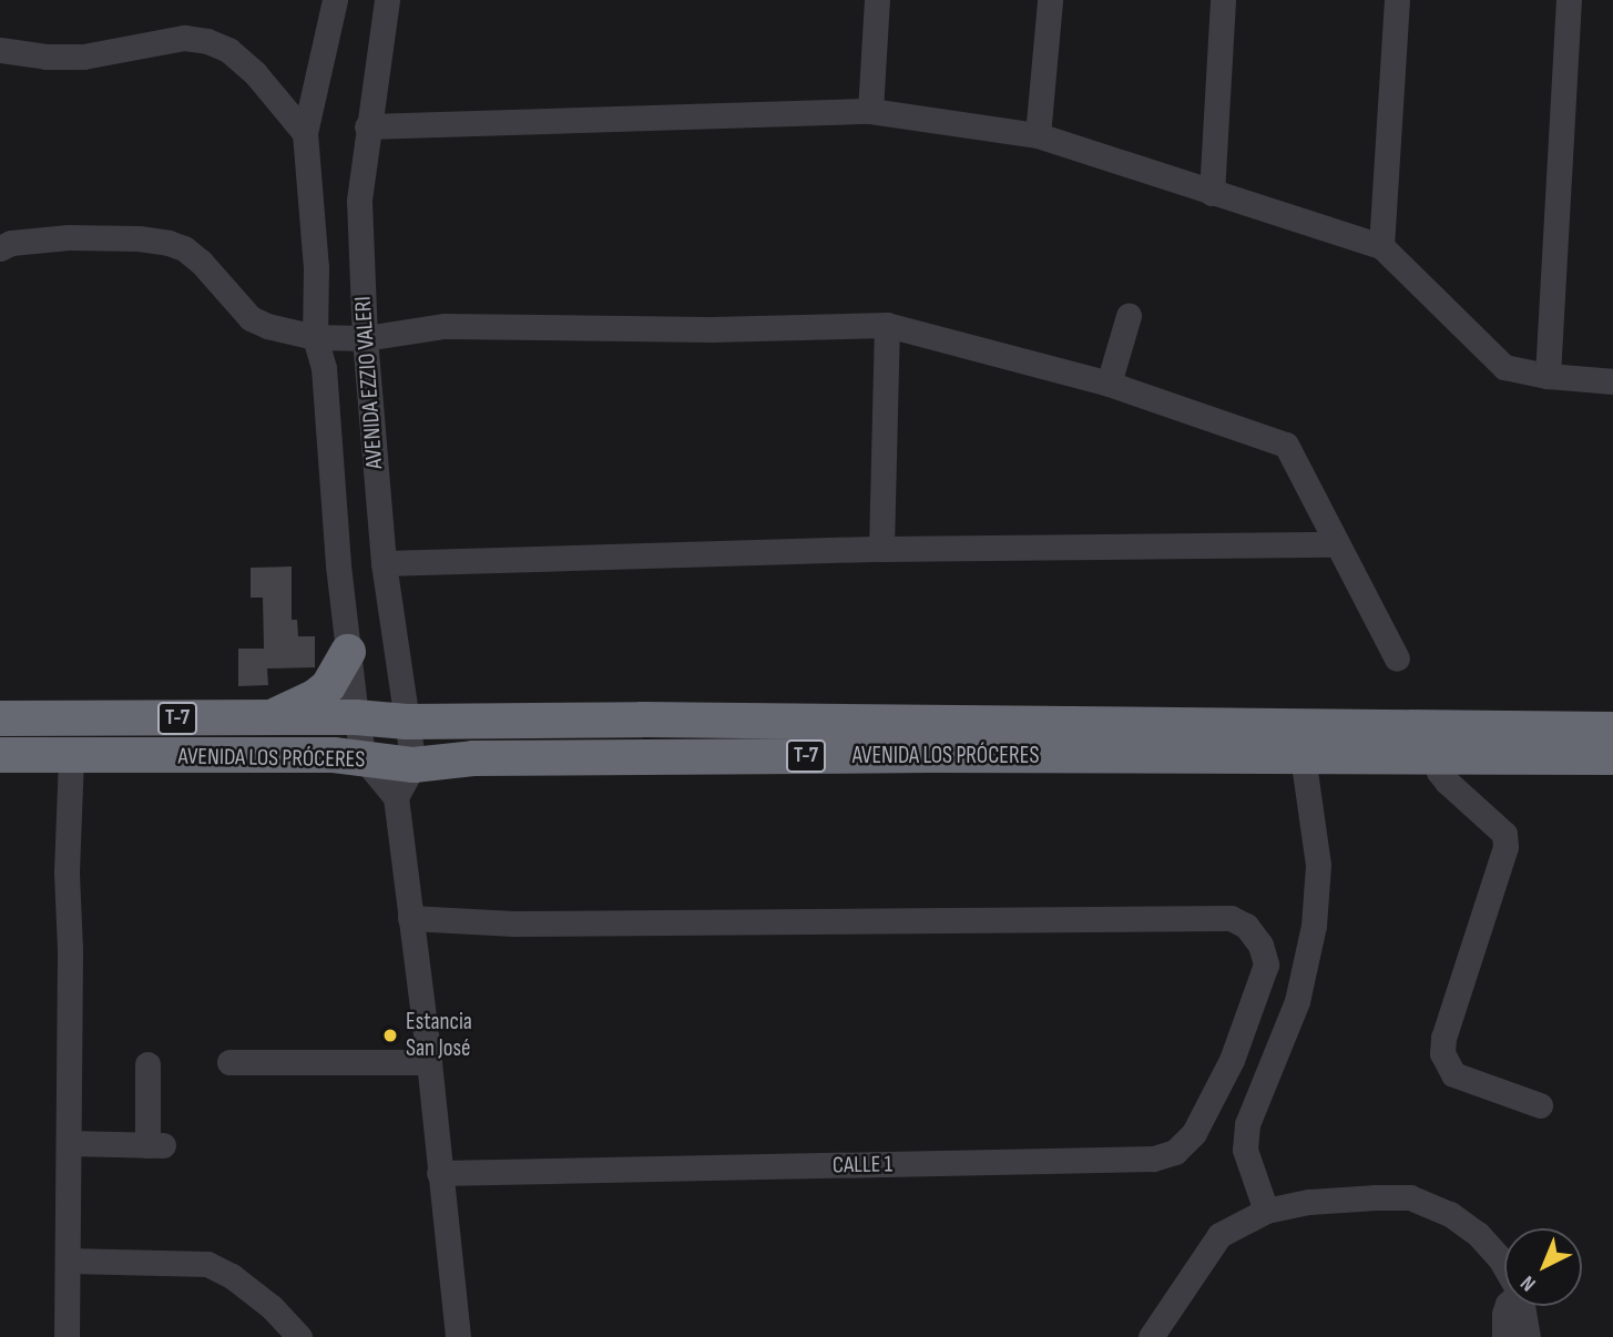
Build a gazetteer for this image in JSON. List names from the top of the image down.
{
  "streets": {
    "highway": ["T-7", "AVENIDA LOS PRÓCERES"],
    "street": ["AVENIDA EZZIO VALERI", "CALLE 1"]
  },
  "crossings": [
    ["AVENIDA EZZIO VALERI", "AVENIDA LOS PRÓCERES"]
  ],
  "places": ["Estancia San José"],
  "north": "bottom left"
}
